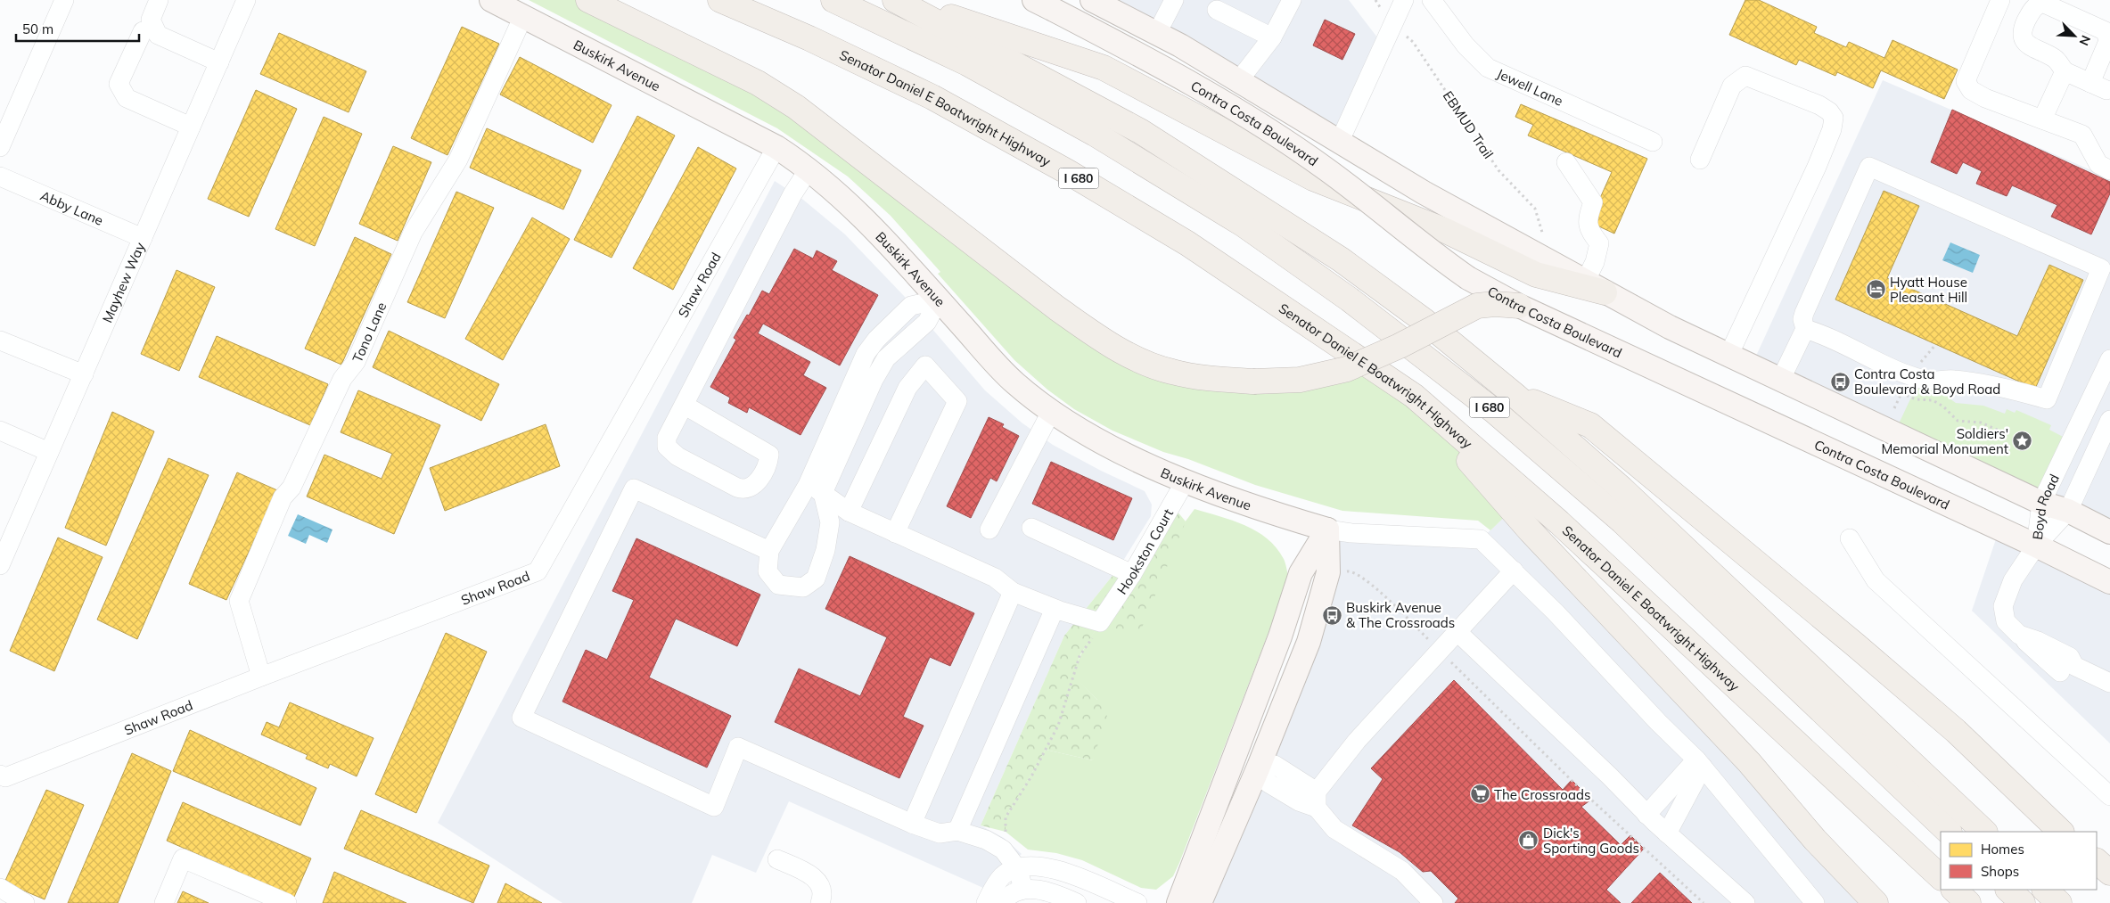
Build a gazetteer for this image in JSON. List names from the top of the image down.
{
  "streets": {
    "highway": ["Senator Daniel E Boatwright Highway", "I 680"],
    "main road": ["Buskirk Avenue", "Contra Costa Boulevard"],
    "street": [
      "Jewell Lane",
      "Abby Lane",
      "Mayhew Way",
      "Shaw Road",
      "Tono Lane",
      "Boyd Road",
      "Hookston Court"
    ],
    "path": ["EBMUD Trail"]
  },
  "crossings": [
    ["Buskirk Avenue", "Shaw Road"],
    ["Buskirk Avenue", "Tono Lane"],
    ["Buskirk Avenue", "Hookston Court"],
    ["Contra Costa Boulevard", "EBMUD Trail"],
    ["Contra Costa Boulevard", "Boyd Road"],
    ["Abby Lane", "Mayhew Way"],
    ["Shaw Road", "Tono Lane"]
  ],
  "places": {
    "hotel": ["Hyatt House Pleasant Hill"],
    "bus stop": ["Contra Costa Boulevard & Boyd Road", "Buskirk Avenue & The Crossroads"],
    "place": ["Soldiers' Memorial Monument"],
    "supermarket": ["The Crossroads"],
    "shop": ["Dick's Sporting Goods"]
  },
  "legend": ["Homes", "Shops"],
  "scale_bar": "50 m",
  "north": "bottom right"
}
